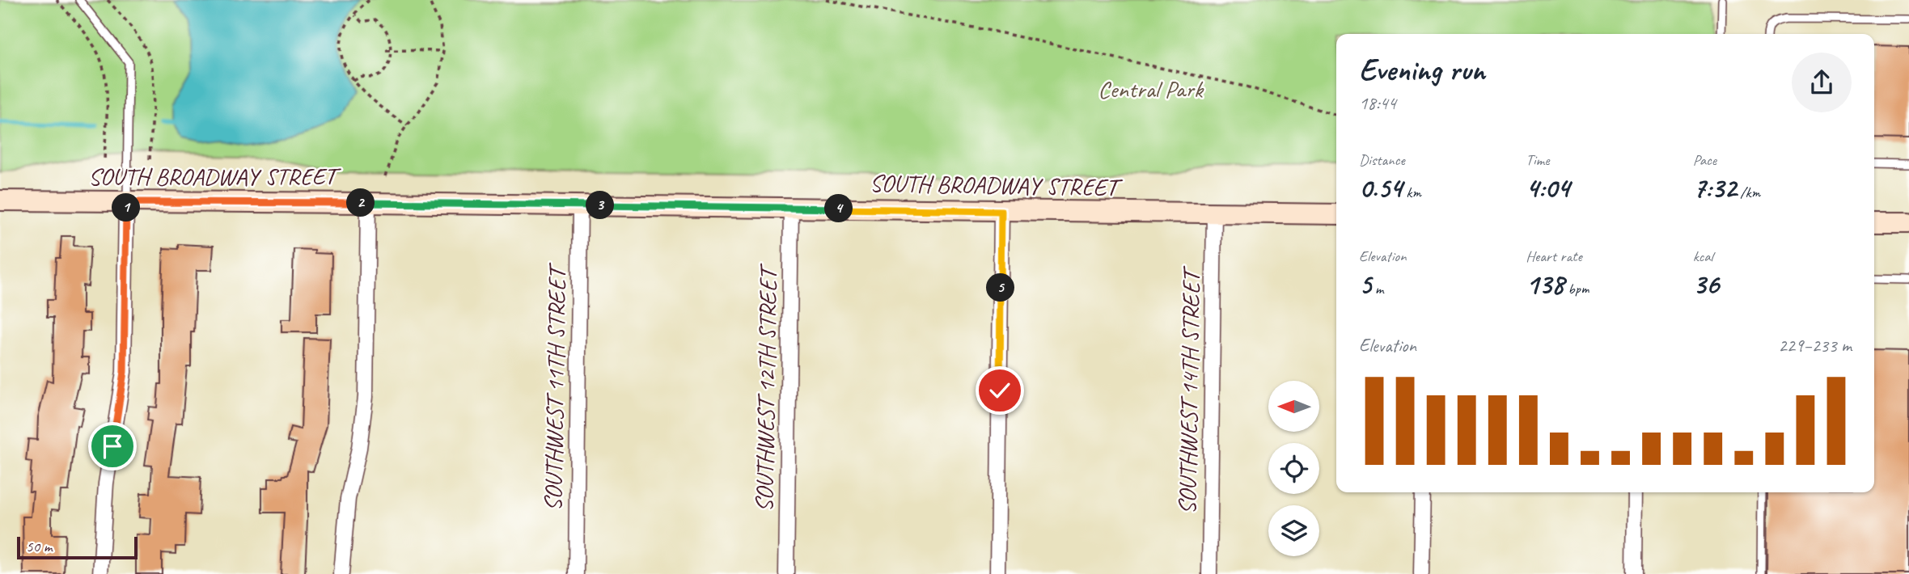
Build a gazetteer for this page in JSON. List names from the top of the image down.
{
  "streets": {
    "main road": ["SOUTH BROADWAY STREET"],
    "street": ["SOUTHWEST 11TH STREET", "SOUTHWEST 12TH STREET", "SOUTHWEST 14TH STREET"]
  },
  "crossings": [
    ["SOUTH BROADWAY STREET", "SOUTHWEST 11TH STREET"],
    ["SOUTH BROADWAY STREET", "SOUTHWEST 12TH STREET"],
    ["SOUTH BROADWAY STREET", "SOUTHWEST 14TH STREET"]
  ],
  "parks": ["Central Park"],
  "scale_bar": "50 m",
  "north": "left",
  "page": {
    "heading": ["Evening run", "18:44"],
    "stats": [
      ["Distance", "0.54 km"],
      ["Time", "4:04"],
      ["Pace", "7:32 /km"],
      ["Elevation", "5 m"],
      ["Heart rate", "138 bpm"],
      ["kcal", "36"]
    ],
    "pins": [
      "2",
      "3",
      "1",
      "4",
      "5"
    ],
    "chart": ["Elevation", "229–233 m"],
    "scale": "50 m"
  }
}
